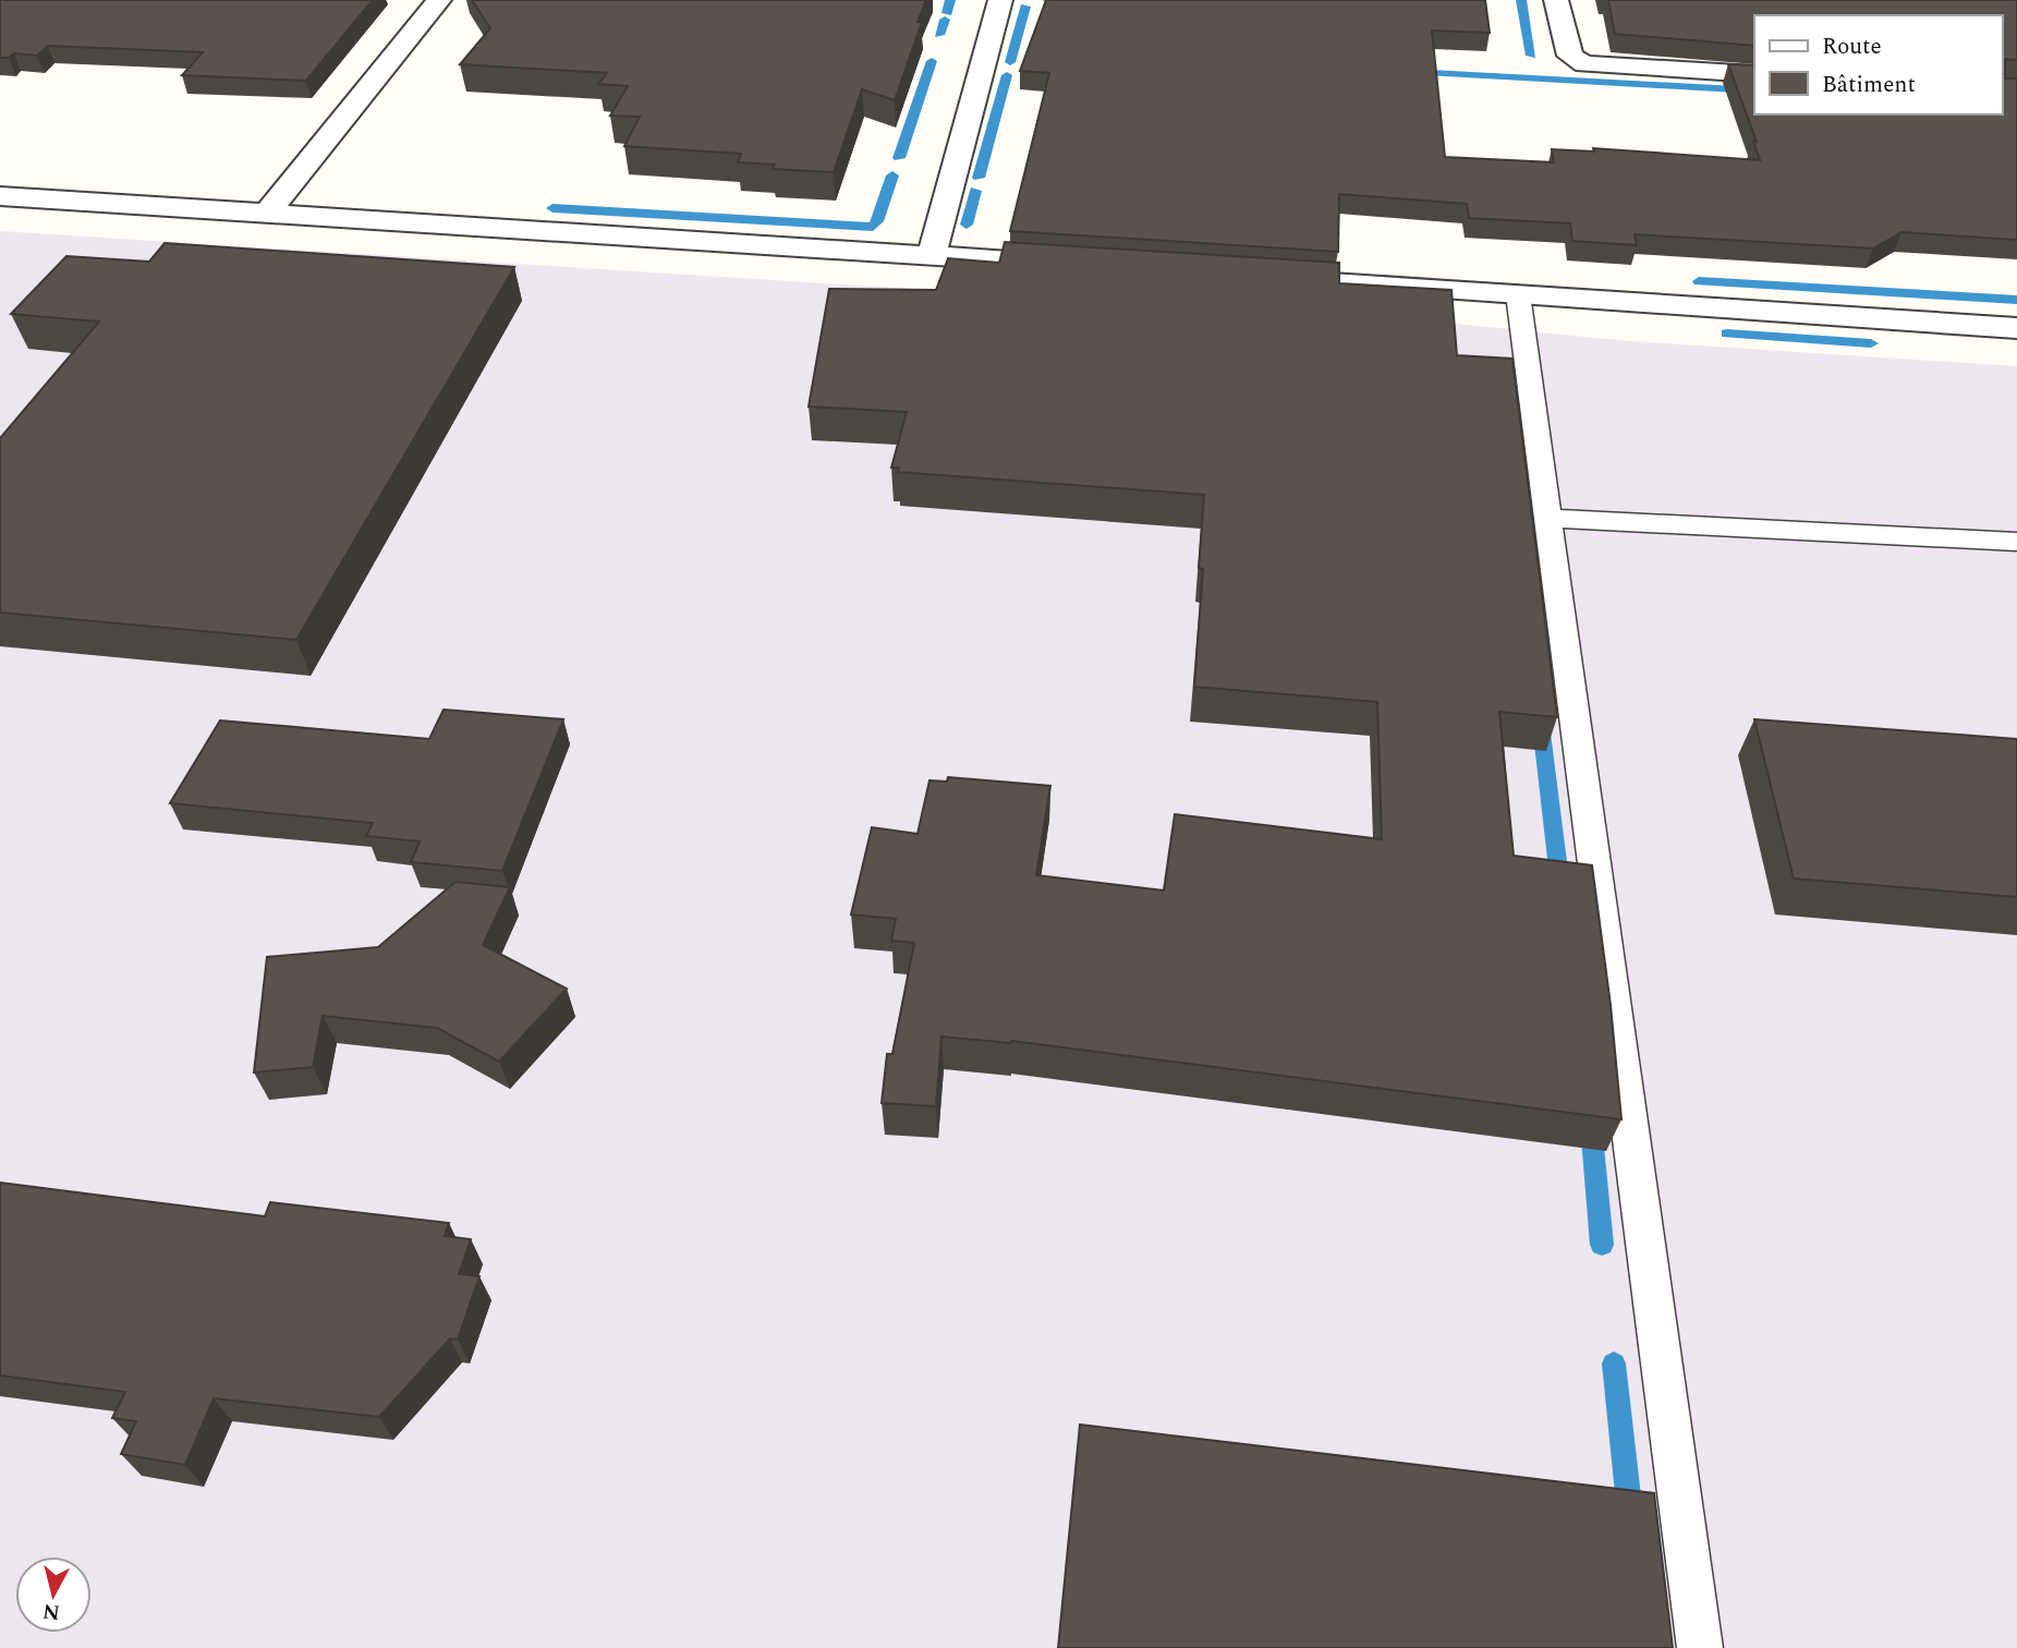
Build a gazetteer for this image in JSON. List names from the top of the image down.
{
  "legend": ["Route", "Bâtiment"],
  "north": "bottom"
}
